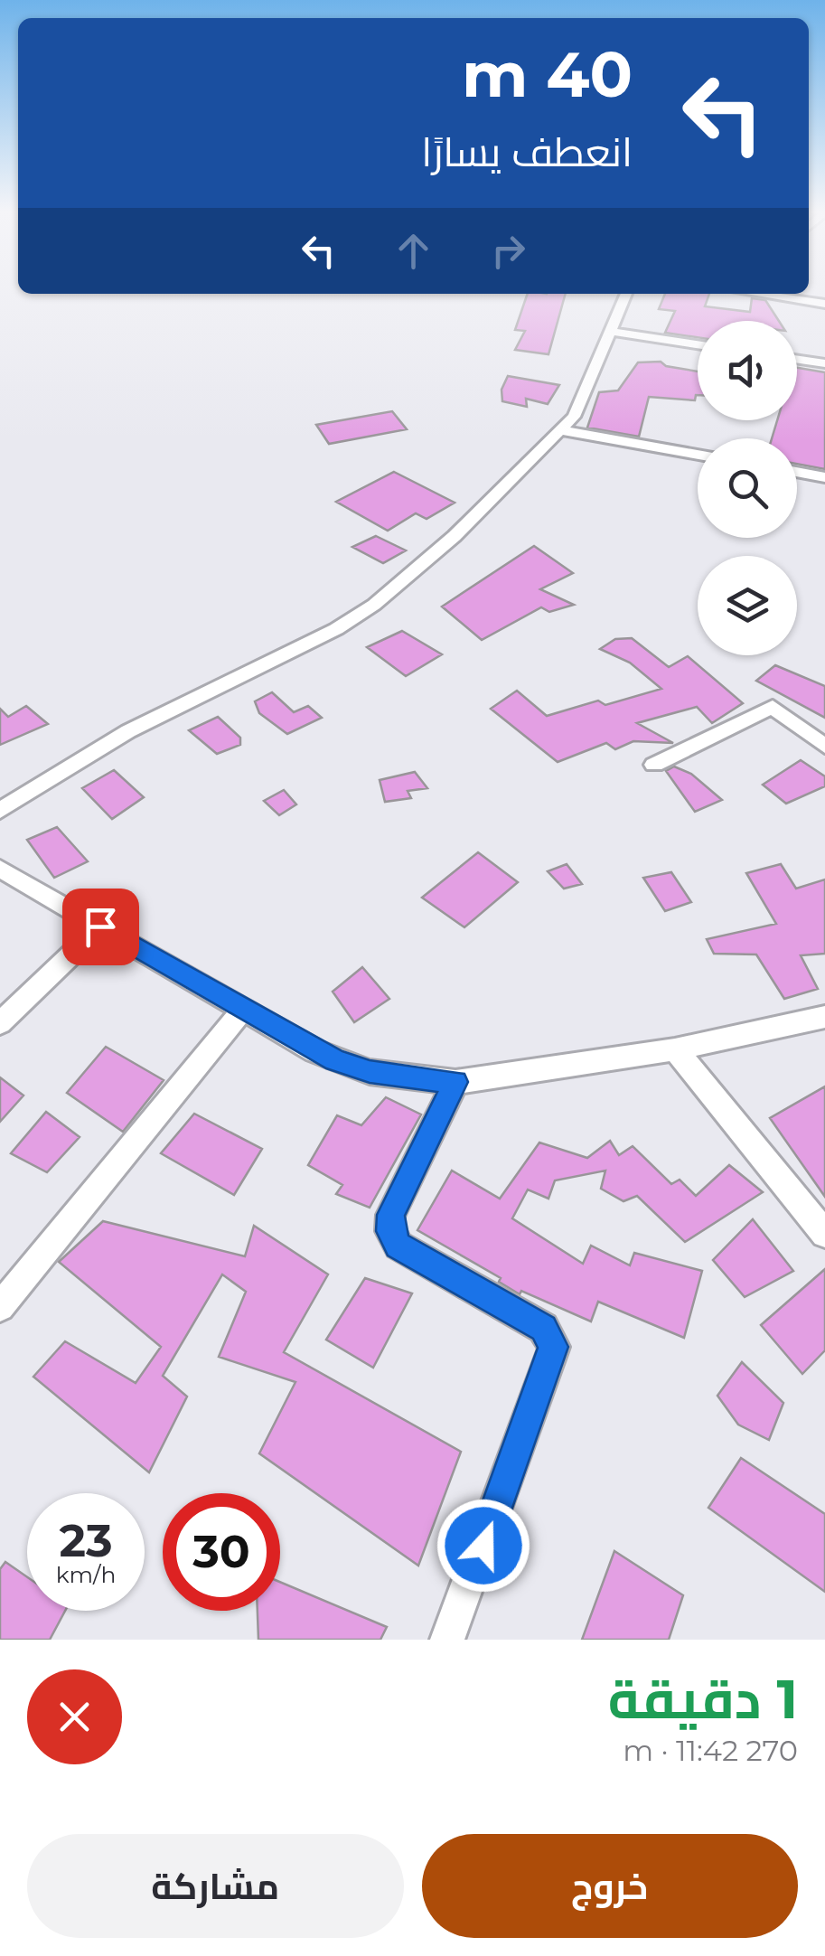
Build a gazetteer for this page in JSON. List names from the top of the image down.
{
  "page": {
    "turn": ["40 m", "انعطف يسارًا"],
    "speed": "23 km/h",
    "limit": "30",
    "heading": ["1 دقيقة", "270 m · 11:42"],
    "buttons": ["خروج", "مشاركة"]
  }
}
